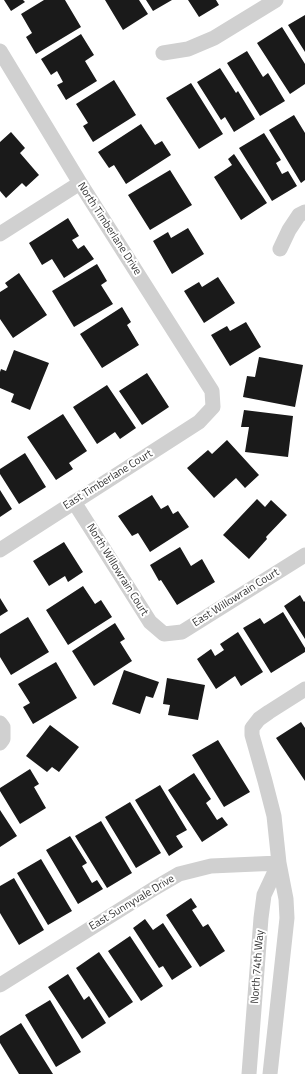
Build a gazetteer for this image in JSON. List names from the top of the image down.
{
  "streets": {
    "street": [
      "North Timberlane Drive",
      "East Timberlane Court",
      "North Willowrain Court",
      "East Willowrain Court",
      "East Sunnyvale Drive",
      "North 74th Way"
    ]
  },
  "crossings": [
    ["North Timberlane Drive", "East Timberlane Court"],
    ["East Timberlane Court", "North Willowrain Court"],
    ["North Willowrain Court", "East Willowrain Court"],
    ["East Sunnyvale Drive", "North 74th Way"]
  ]
}
